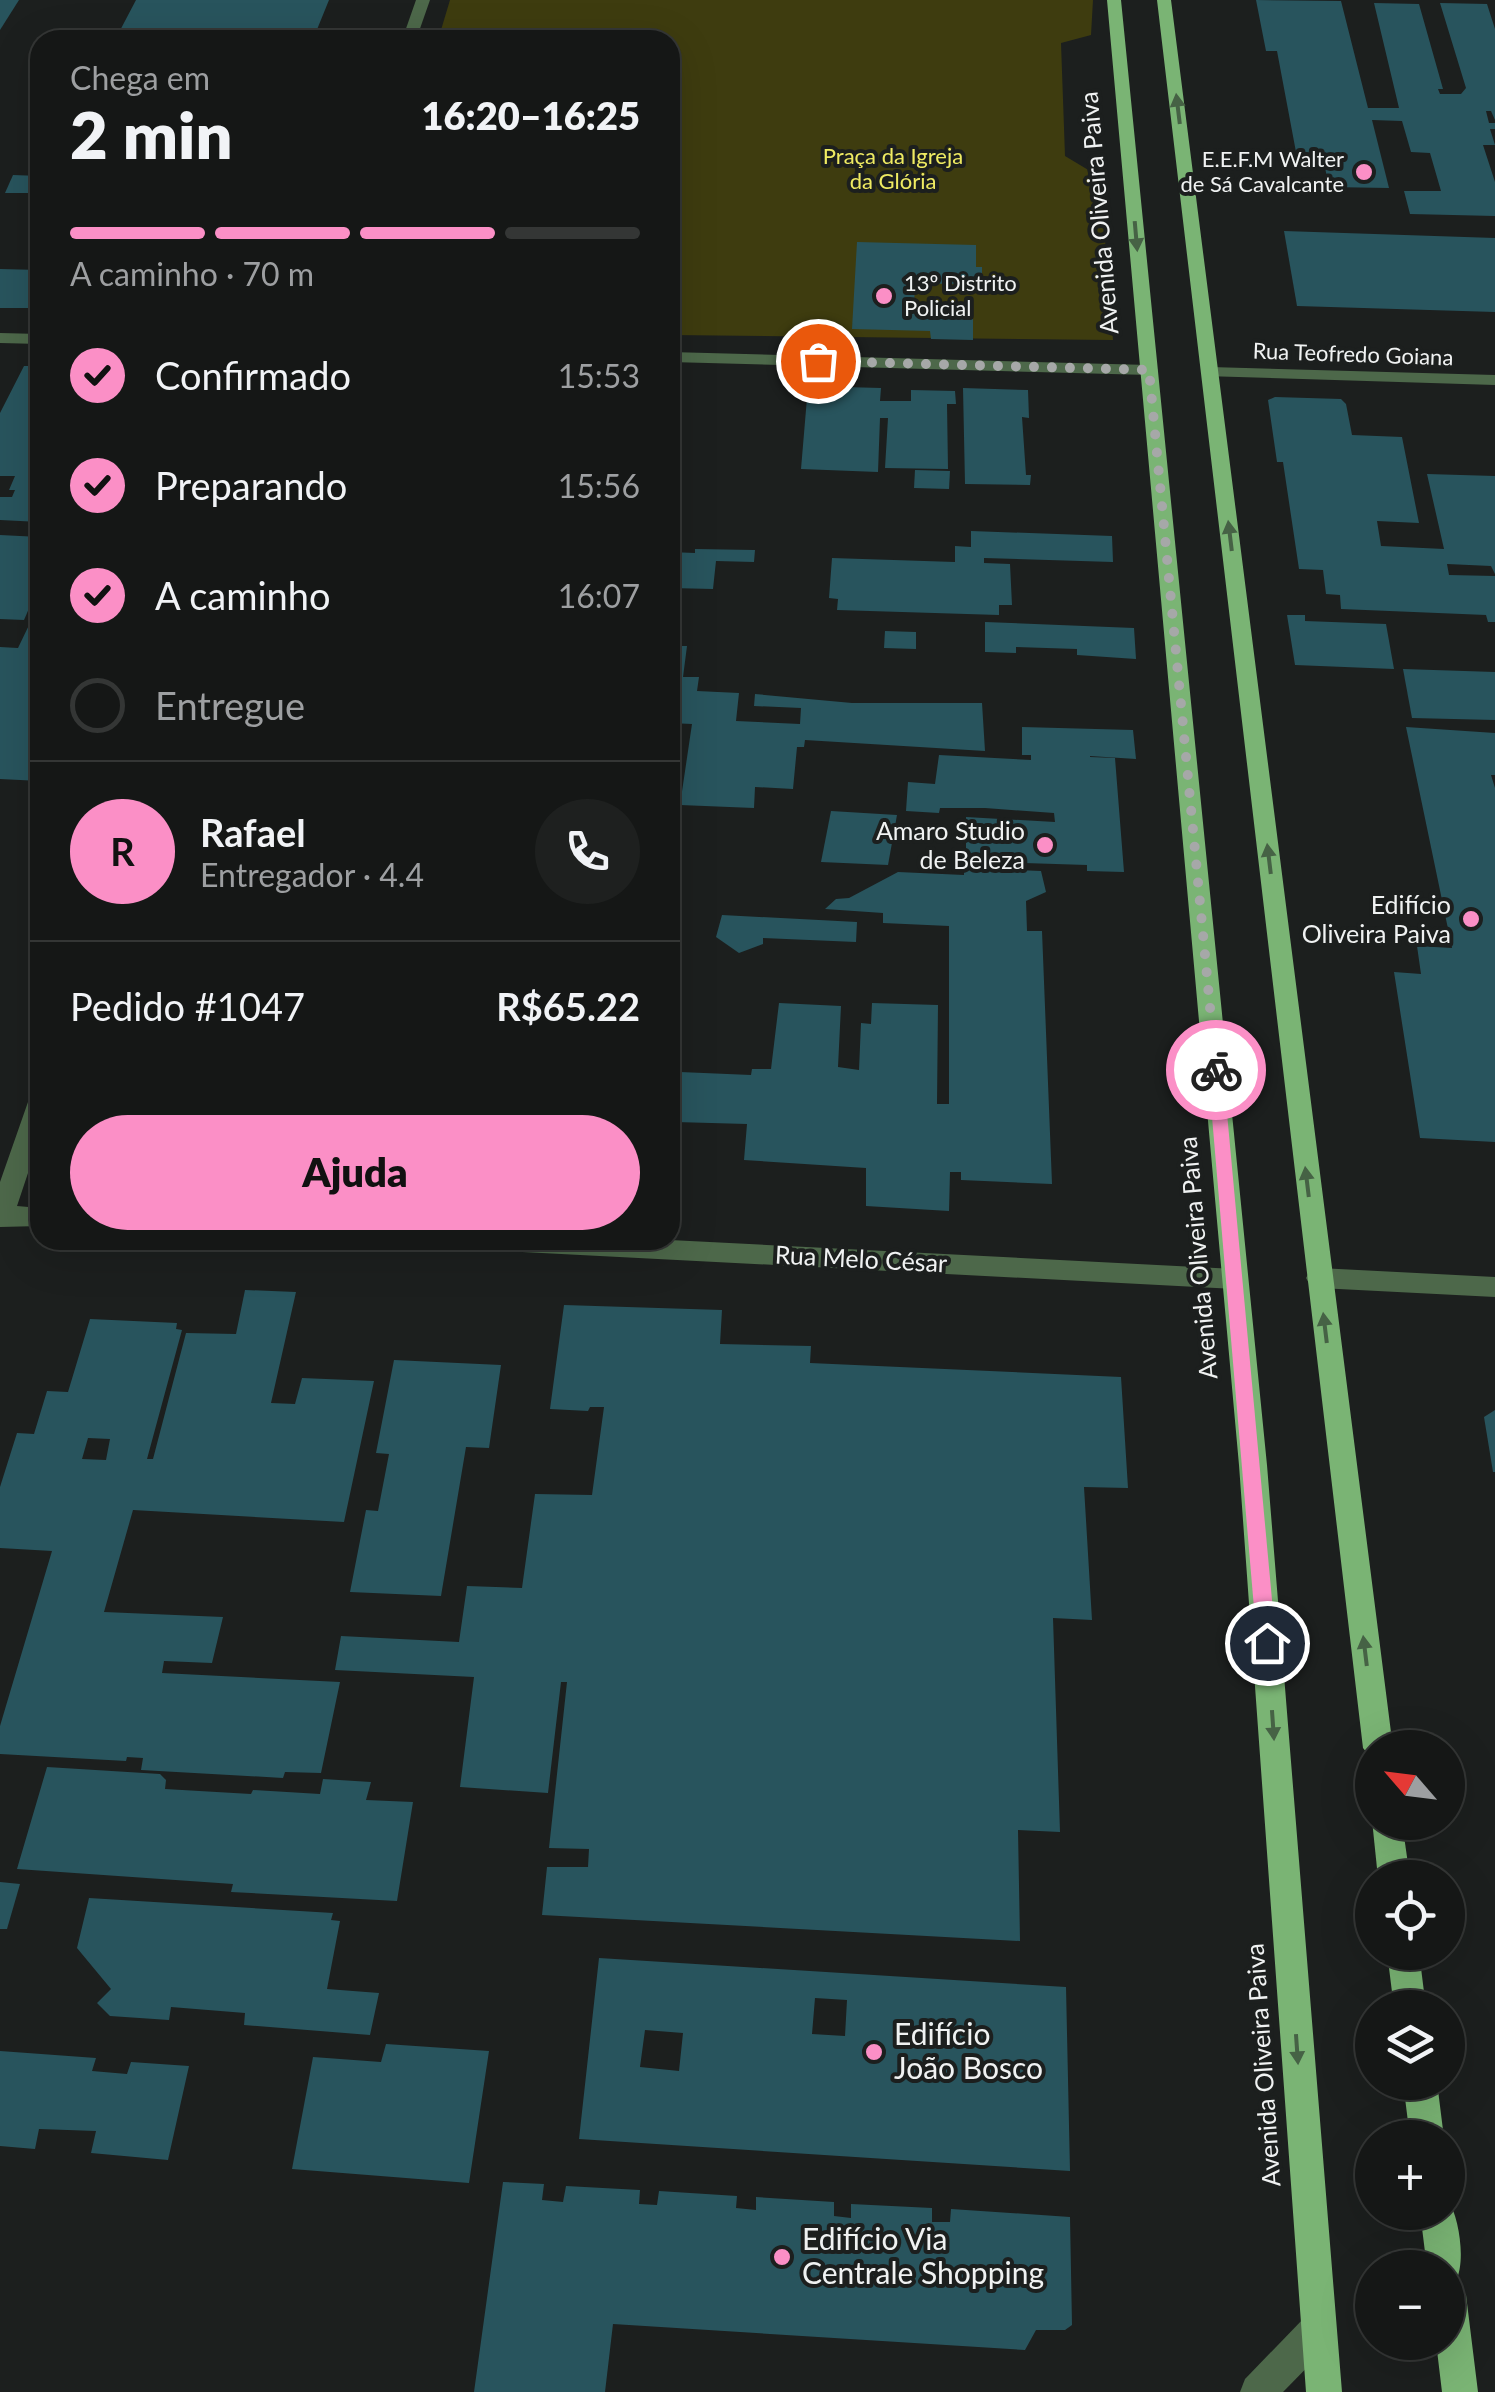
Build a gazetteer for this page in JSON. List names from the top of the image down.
{
  "streets": {
    "main road": ["Avenida Oliveira Paiva"],
    "street": ["Rua Teofredo Goiana", "Rua Melo César"]
  },
  "crossings": [
    ["Avenida Oliveira Paiva", "Rua Melo César"]
  ],
  "parks": ["Praça da Igreja da Glória"],
  "places": [
    "E.E.F.M Walter de Sá Cavalcante",
    "13º Distrito Policial",
    "Amaro Studio de Beleza",
    "Edifício Oliveira Paiva",
    "Edifício João Bosco",
    "Edifício Via Centrale Shopping"
  ],
  "north": "top left",
  "page": {
    "heading": ["2 min", "Chega em", "16:20–16:25"],
    "panel": [
      "Rafael",
      "Entregador · 4.4",
      "Pedido #1047",
      "R$65.22"
    ],
    "bar": "A caminho · 70 m",
    "list": [
      ["Confirmado", "15:53"],
      ["Preparando", "15:56"],
      ["A caminho", "16:07"],
      "Entregue"
    ],
    "round": "R",
    "buttons": "Ajuda",
    "map_buttons": ["+", "−"]
  }
}
